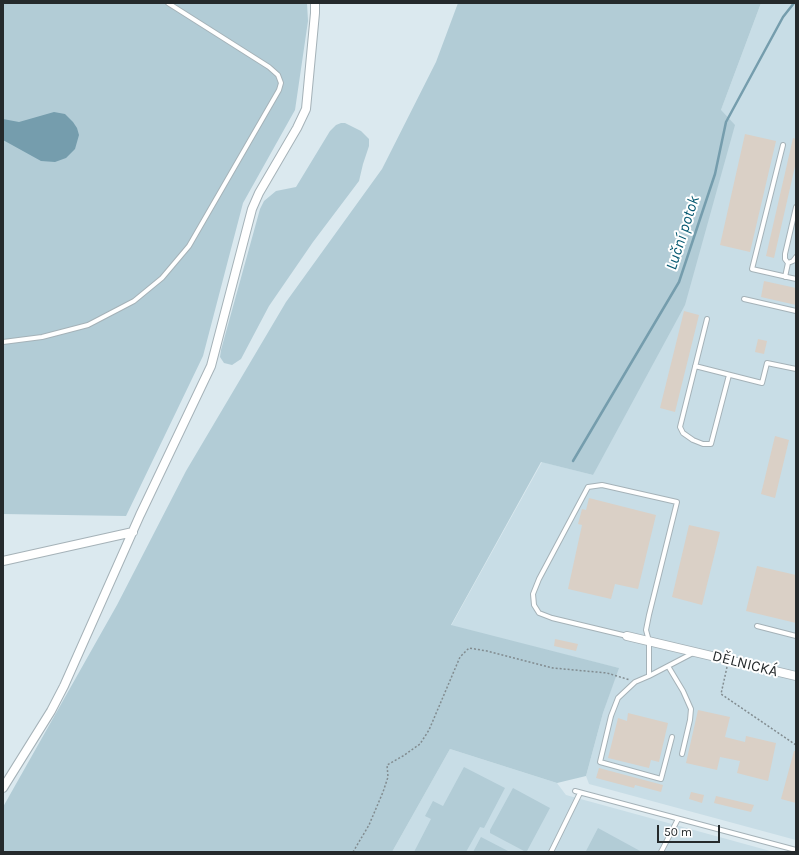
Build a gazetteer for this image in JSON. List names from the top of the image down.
{
  "streets": {
    "street": ["DĚLNICKÁ"]
  },
  "water": ["Luční potok"],
  "scale_bar": "50 m"
}
